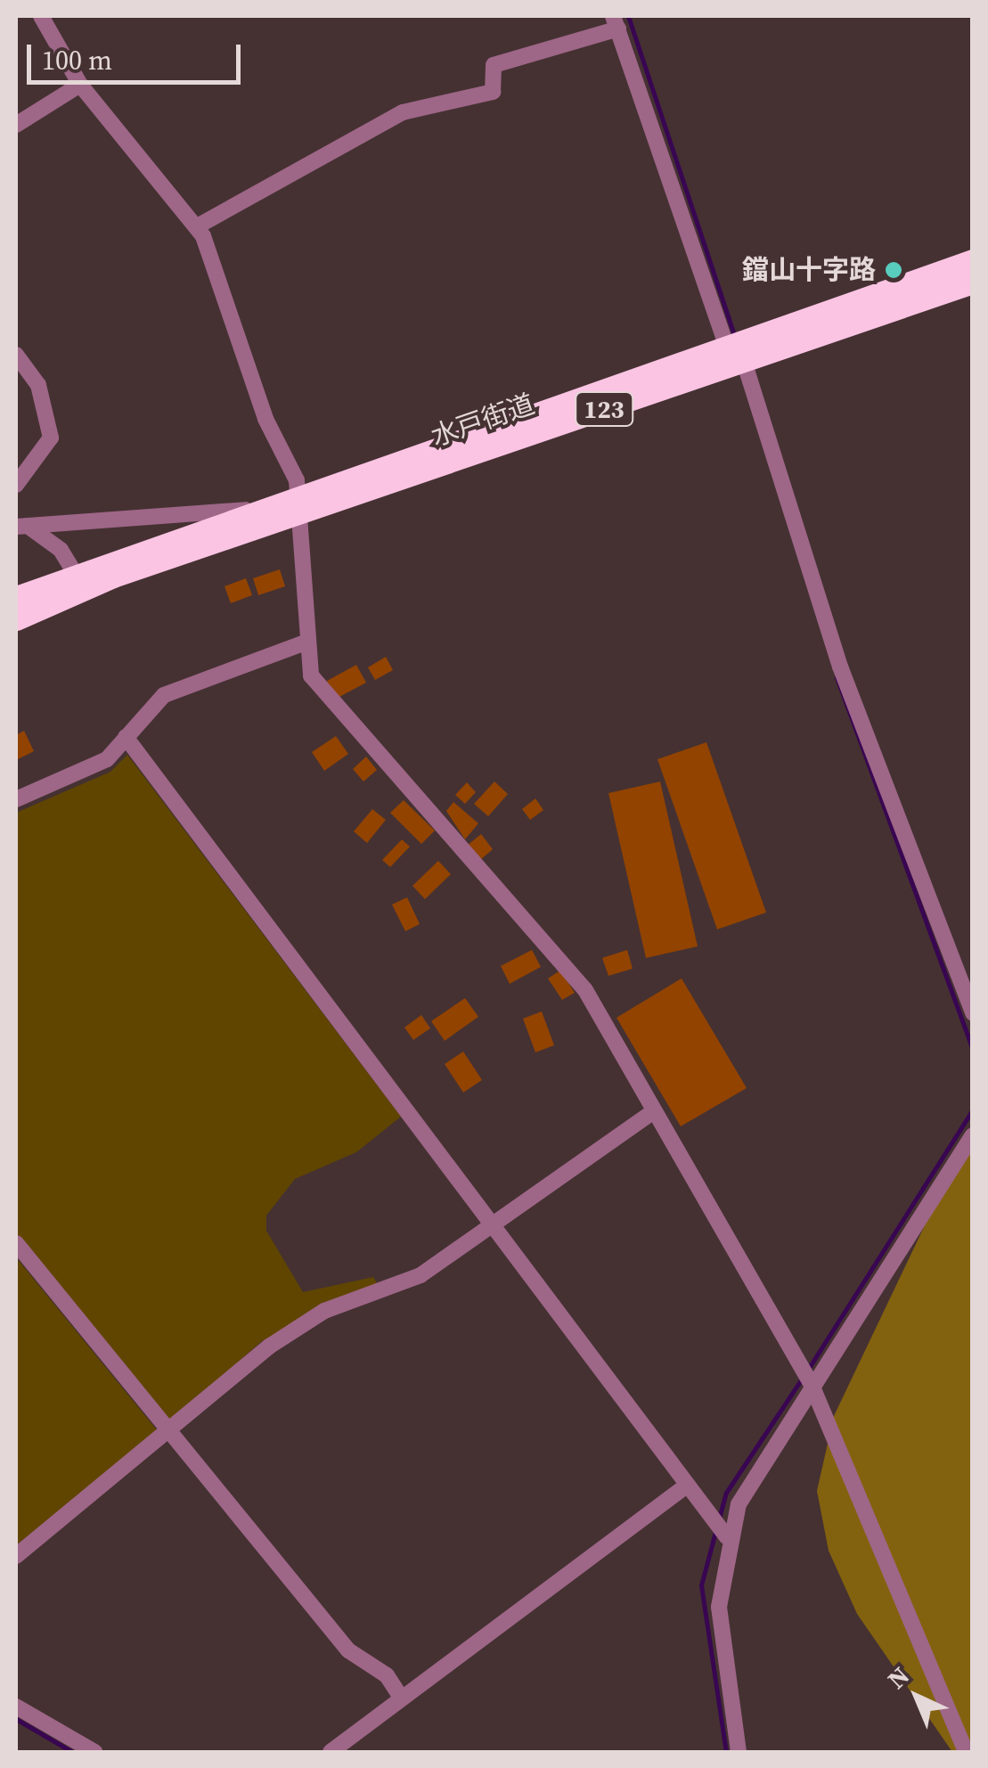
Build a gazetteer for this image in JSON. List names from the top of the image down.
{
  "streets": {
    "highway": ["123", "水戸街道"]
  },
  "places": ["鐺山十字路"],
  "scale_bar": "100 m",
  "north": "top left"
}
